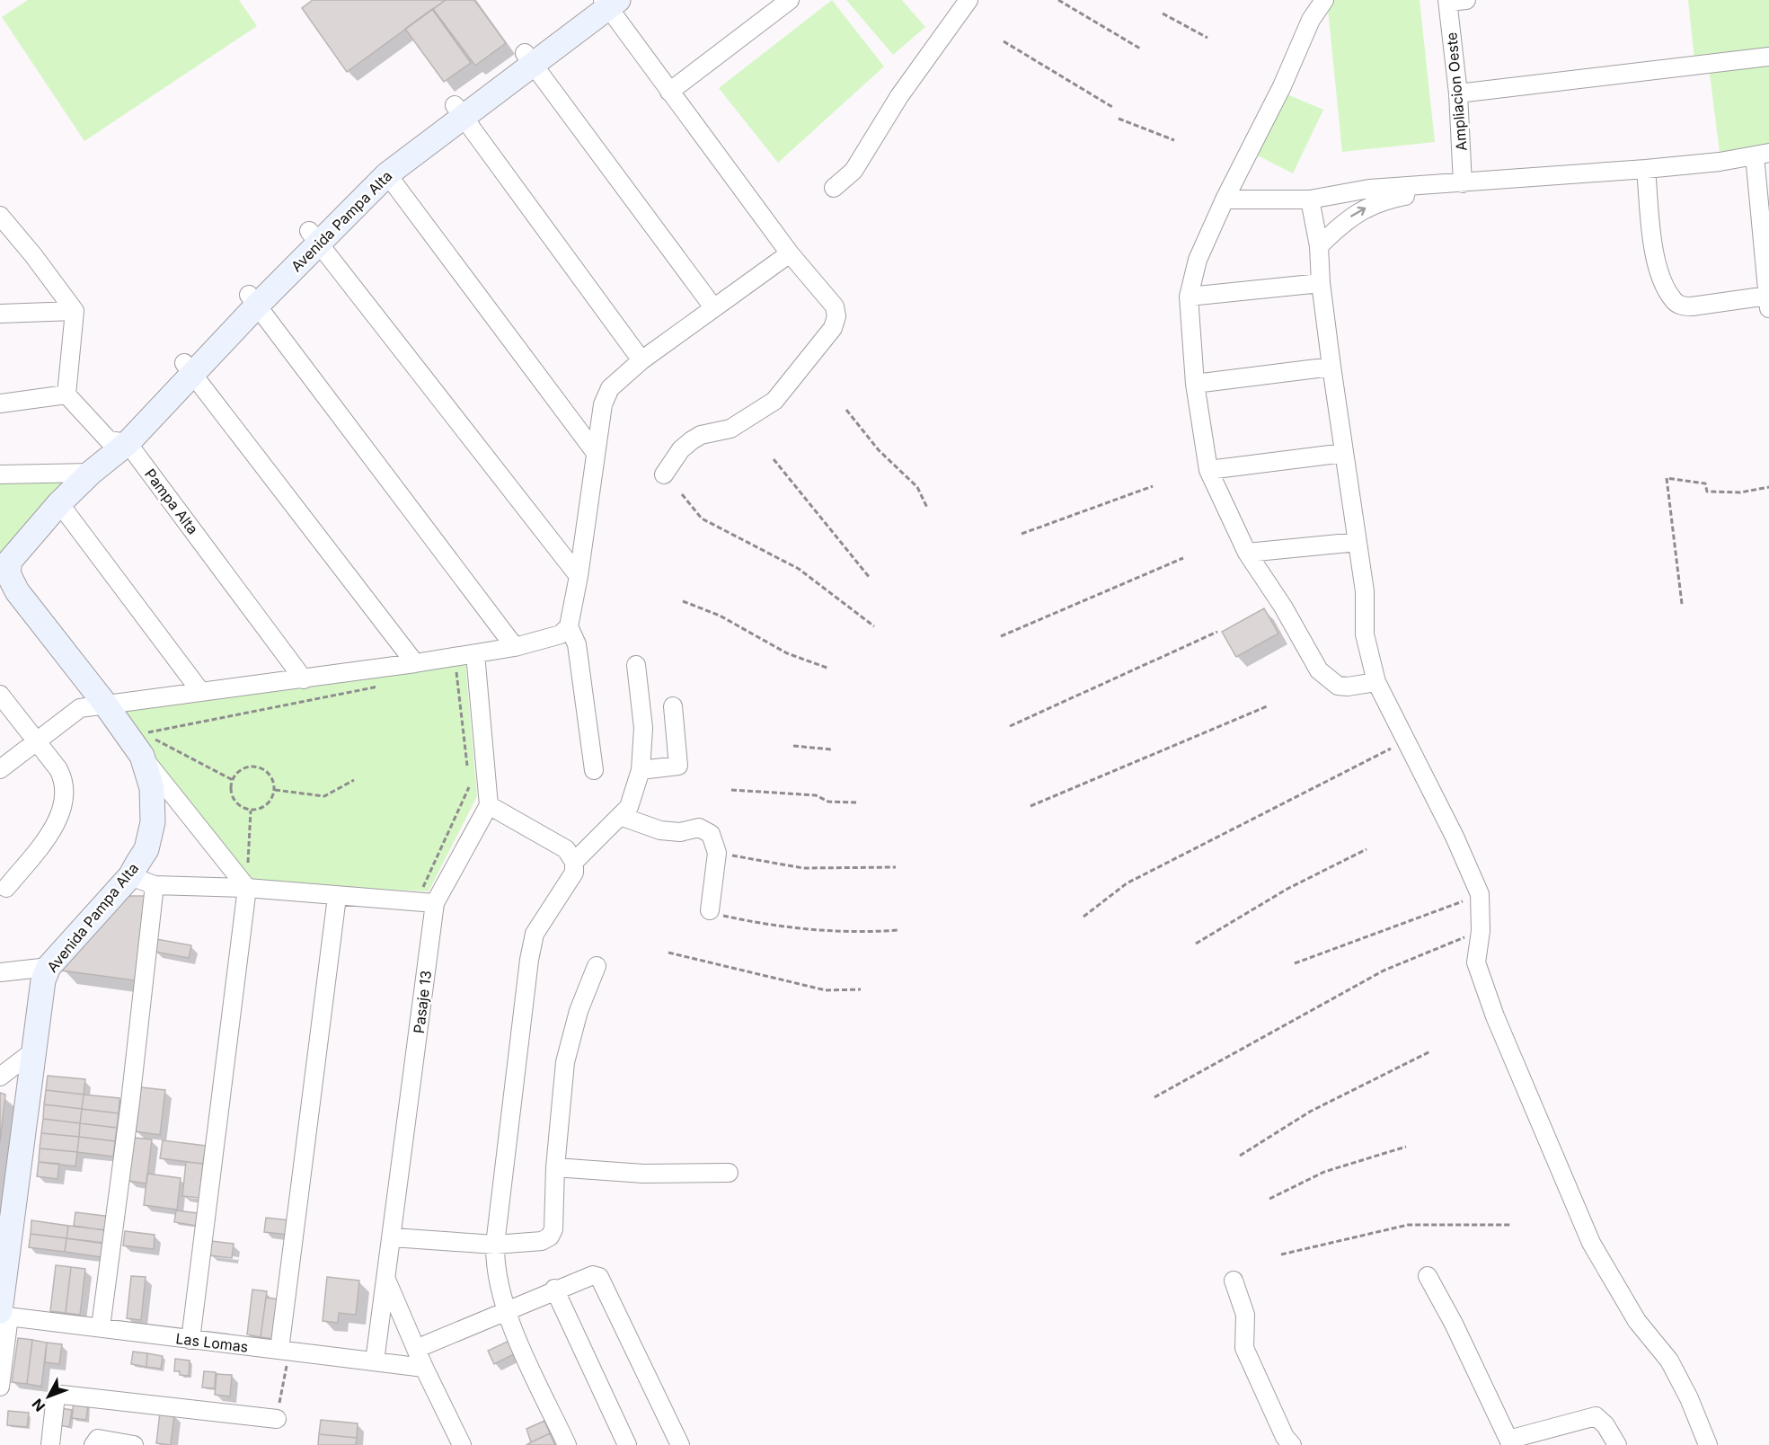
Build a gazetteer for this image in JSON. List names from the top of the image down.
{
  "streets": {
    "street": [
      "Ampliacion Oeste",
      "Avenida Pampa Alta",
      "Pampa Alta",
      "Pasaje 13",
      "Las Lomas"
    ]
  },
  "crossings": [
    ["Avenida Pampa Alta", "Pampa Alta"],
    ["Avenida Pampa Alta", "Las Lomas"],
    ["Pasaje 13", "Las Lomas"]
  ],
  "north": "bottom left"
}
